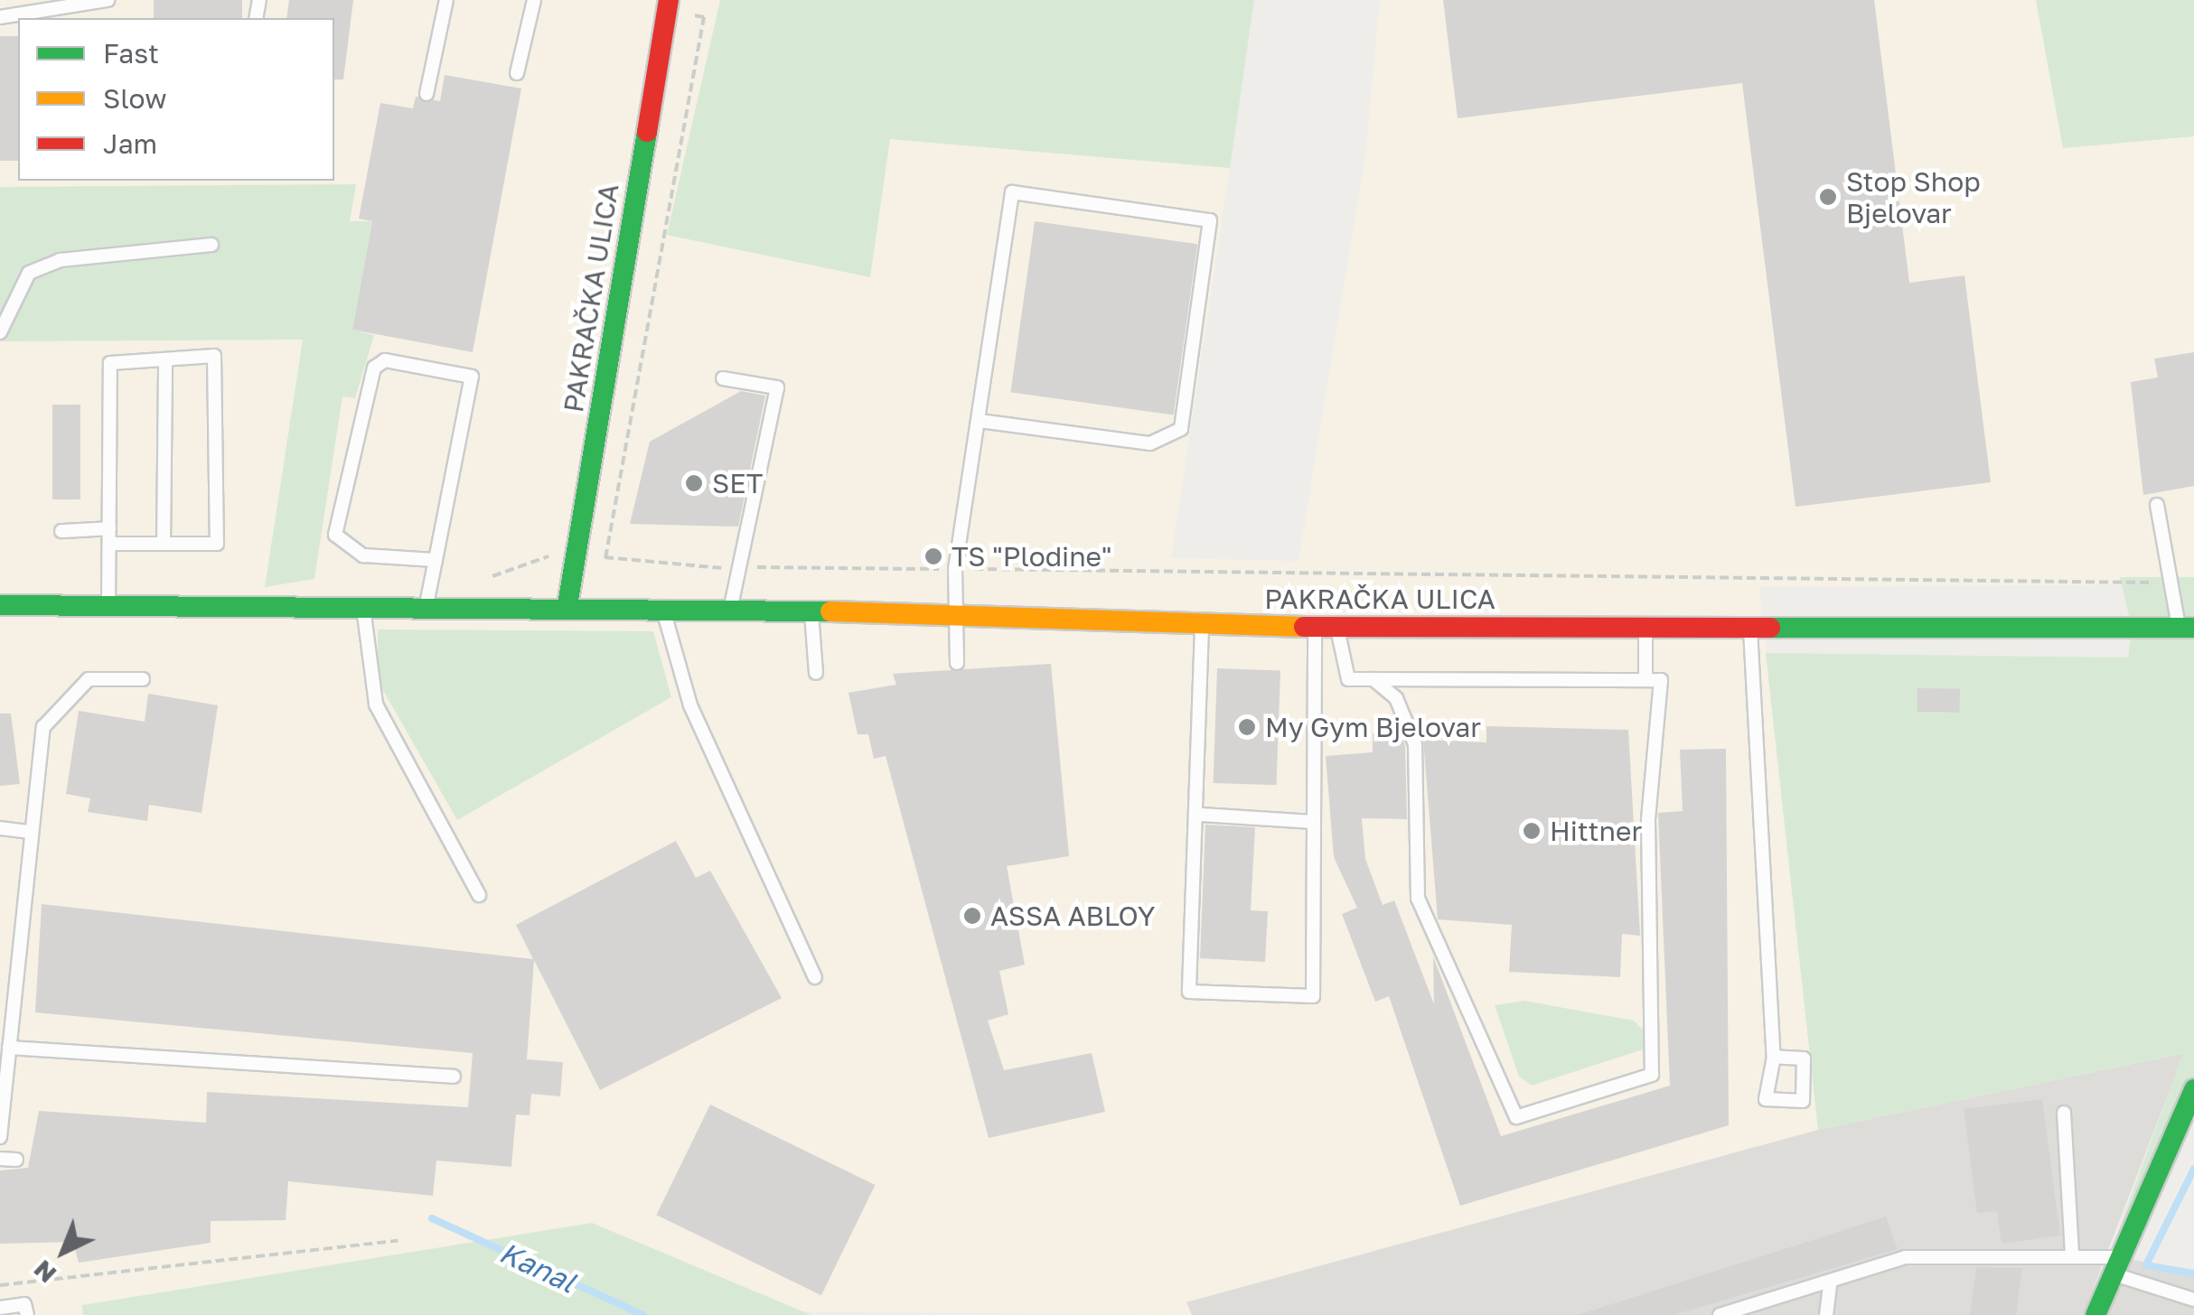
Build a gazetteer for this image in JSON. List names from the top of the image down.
{
  "streets": {
    "street": ["PAKRAČKA ULICA"]
  },
  "water": ["Kanal"],
  "places": [
    "Stop Shop Bjelovar",
    "SET",
    "TS \"Plodine\"",
    "My Gym Bjelovar",
    "Hittner",
    "ASSA ABLOY"
  ],
  "legend": ["Fast", "Slow", "Jam"],
  "north": "bottom left"
}
